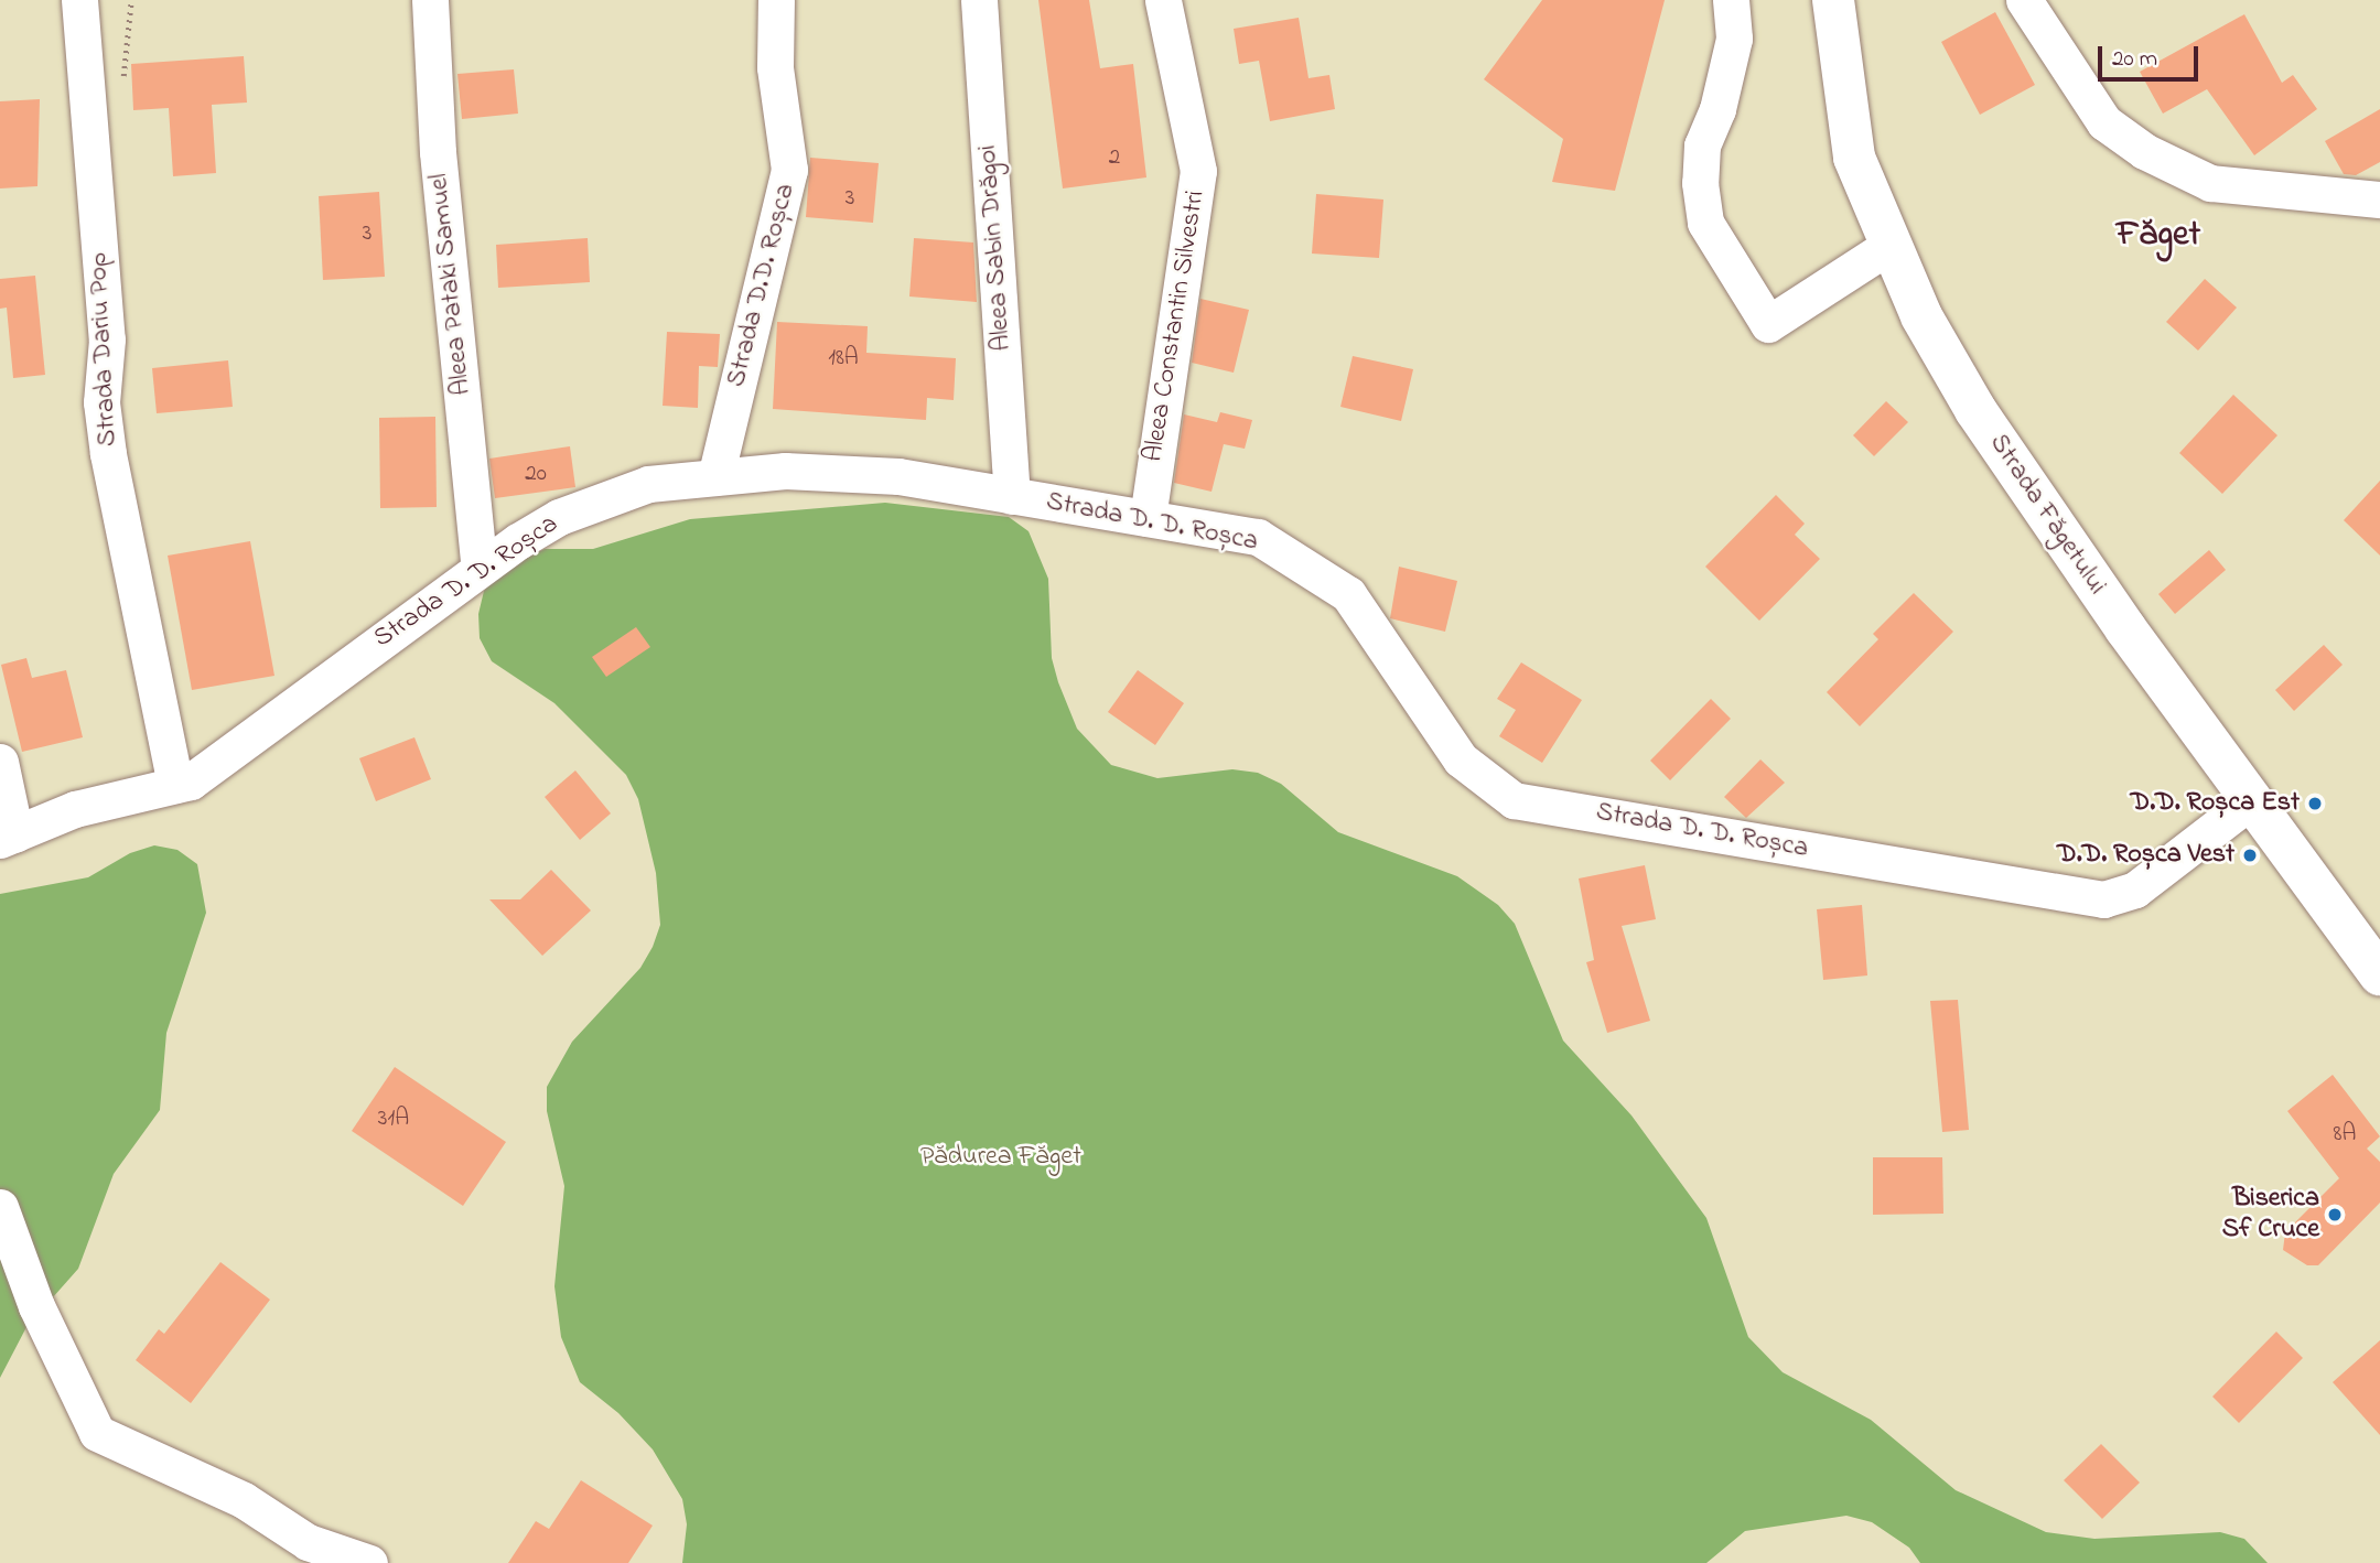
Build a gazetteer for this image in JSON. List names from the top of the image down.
{
  "streets": {
    "main road": ["Strada Făgetului"],
    "street": [
      "Aleea Sabin Drăgoi",
      "Aleea Pataki Samuel",
      "Strada D.D. Roșca",
      "Aleea Constantin Silvestri",
      "Strada Dariu Pop",
      "Strada D. D. Roșca"
    ]
  },
  "crossings": [
    ["Aleea Sabin Drăgoi", "Strada D. D. Roșca"],
    ["Aleea Pataki Samuel", "Strada D. D. Roșca"],
    ["Strada D.D. Roșca", "Strada D. D. Roșca"],
    ["Aleea Constantin Silvestri", "Strada D. D. Roșca"],
    ["Strada Dariu Pop", "Strada D. D. Roșca"],
    ["Strada Făgetului", "Strada D. D. Roșca"]
  ],
  "districts": ["Făget"],
  "parks": ["Pădurea Făget"],
  "places": ["D.D. Roșca Est", "D.D. Roșca Vest", "Biserica Sf Cruce"],
  "house_numbers": [
    "2",
    "3",
    "3",
    "18A",
    "20",
    "31A",
    "8A"
  ],
  "scale_bar": "20 m"
}
